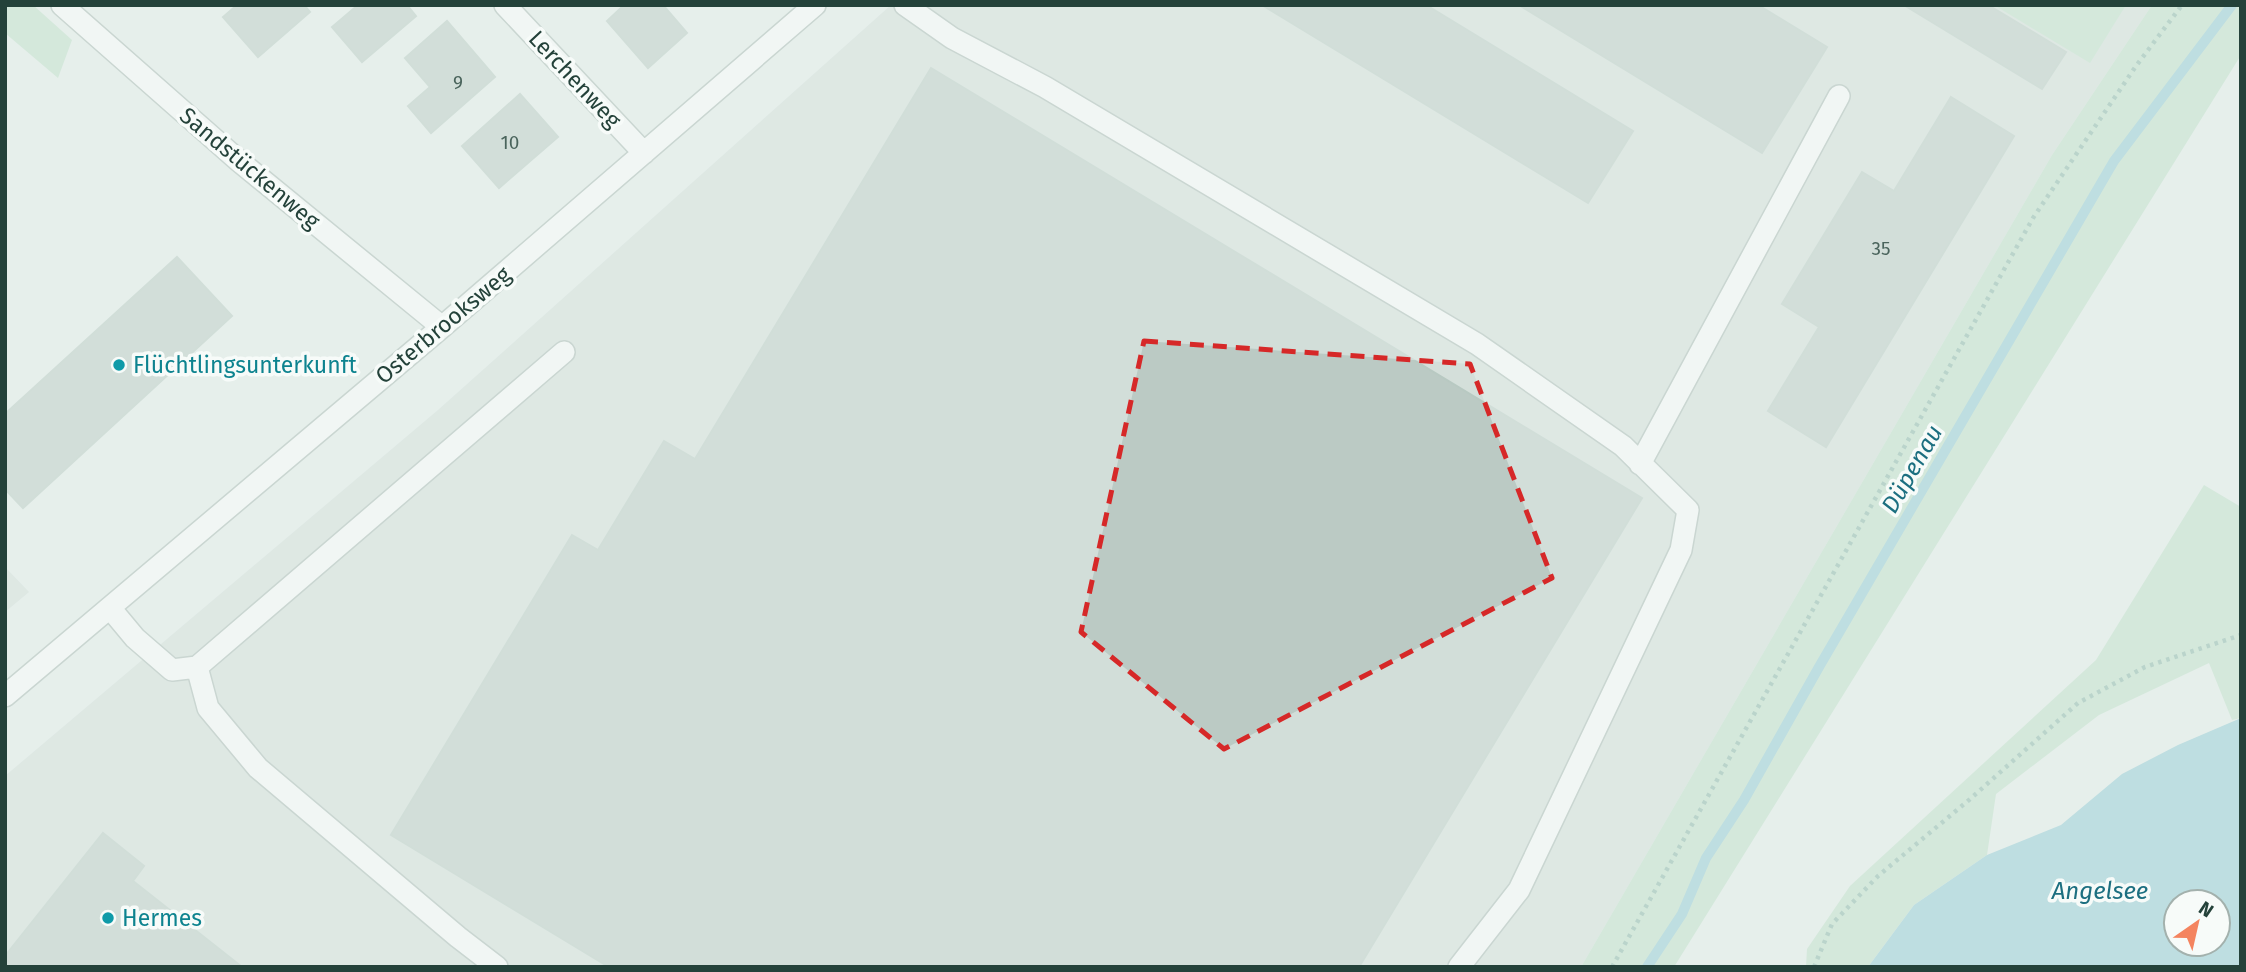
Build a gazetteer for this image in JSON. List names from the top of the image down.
{
  "streets": {
    "street": ["Lerchenweg", "Sandstückenweg", "Osterbrooksweg"]
  },
  "crossings": [
    ["Lerchenweg", "Osterbrooksweg"],
    ["Sandstückenweg", "Osterbrooksweg"]
  ],
  "water": ["Düpenau", "Angelsee"],
  "places": ["Flüchtlingsunterkunft", "Hermes"],
  "house_numbers": ["9", "10", "35"],
  "north": "top right"
}
